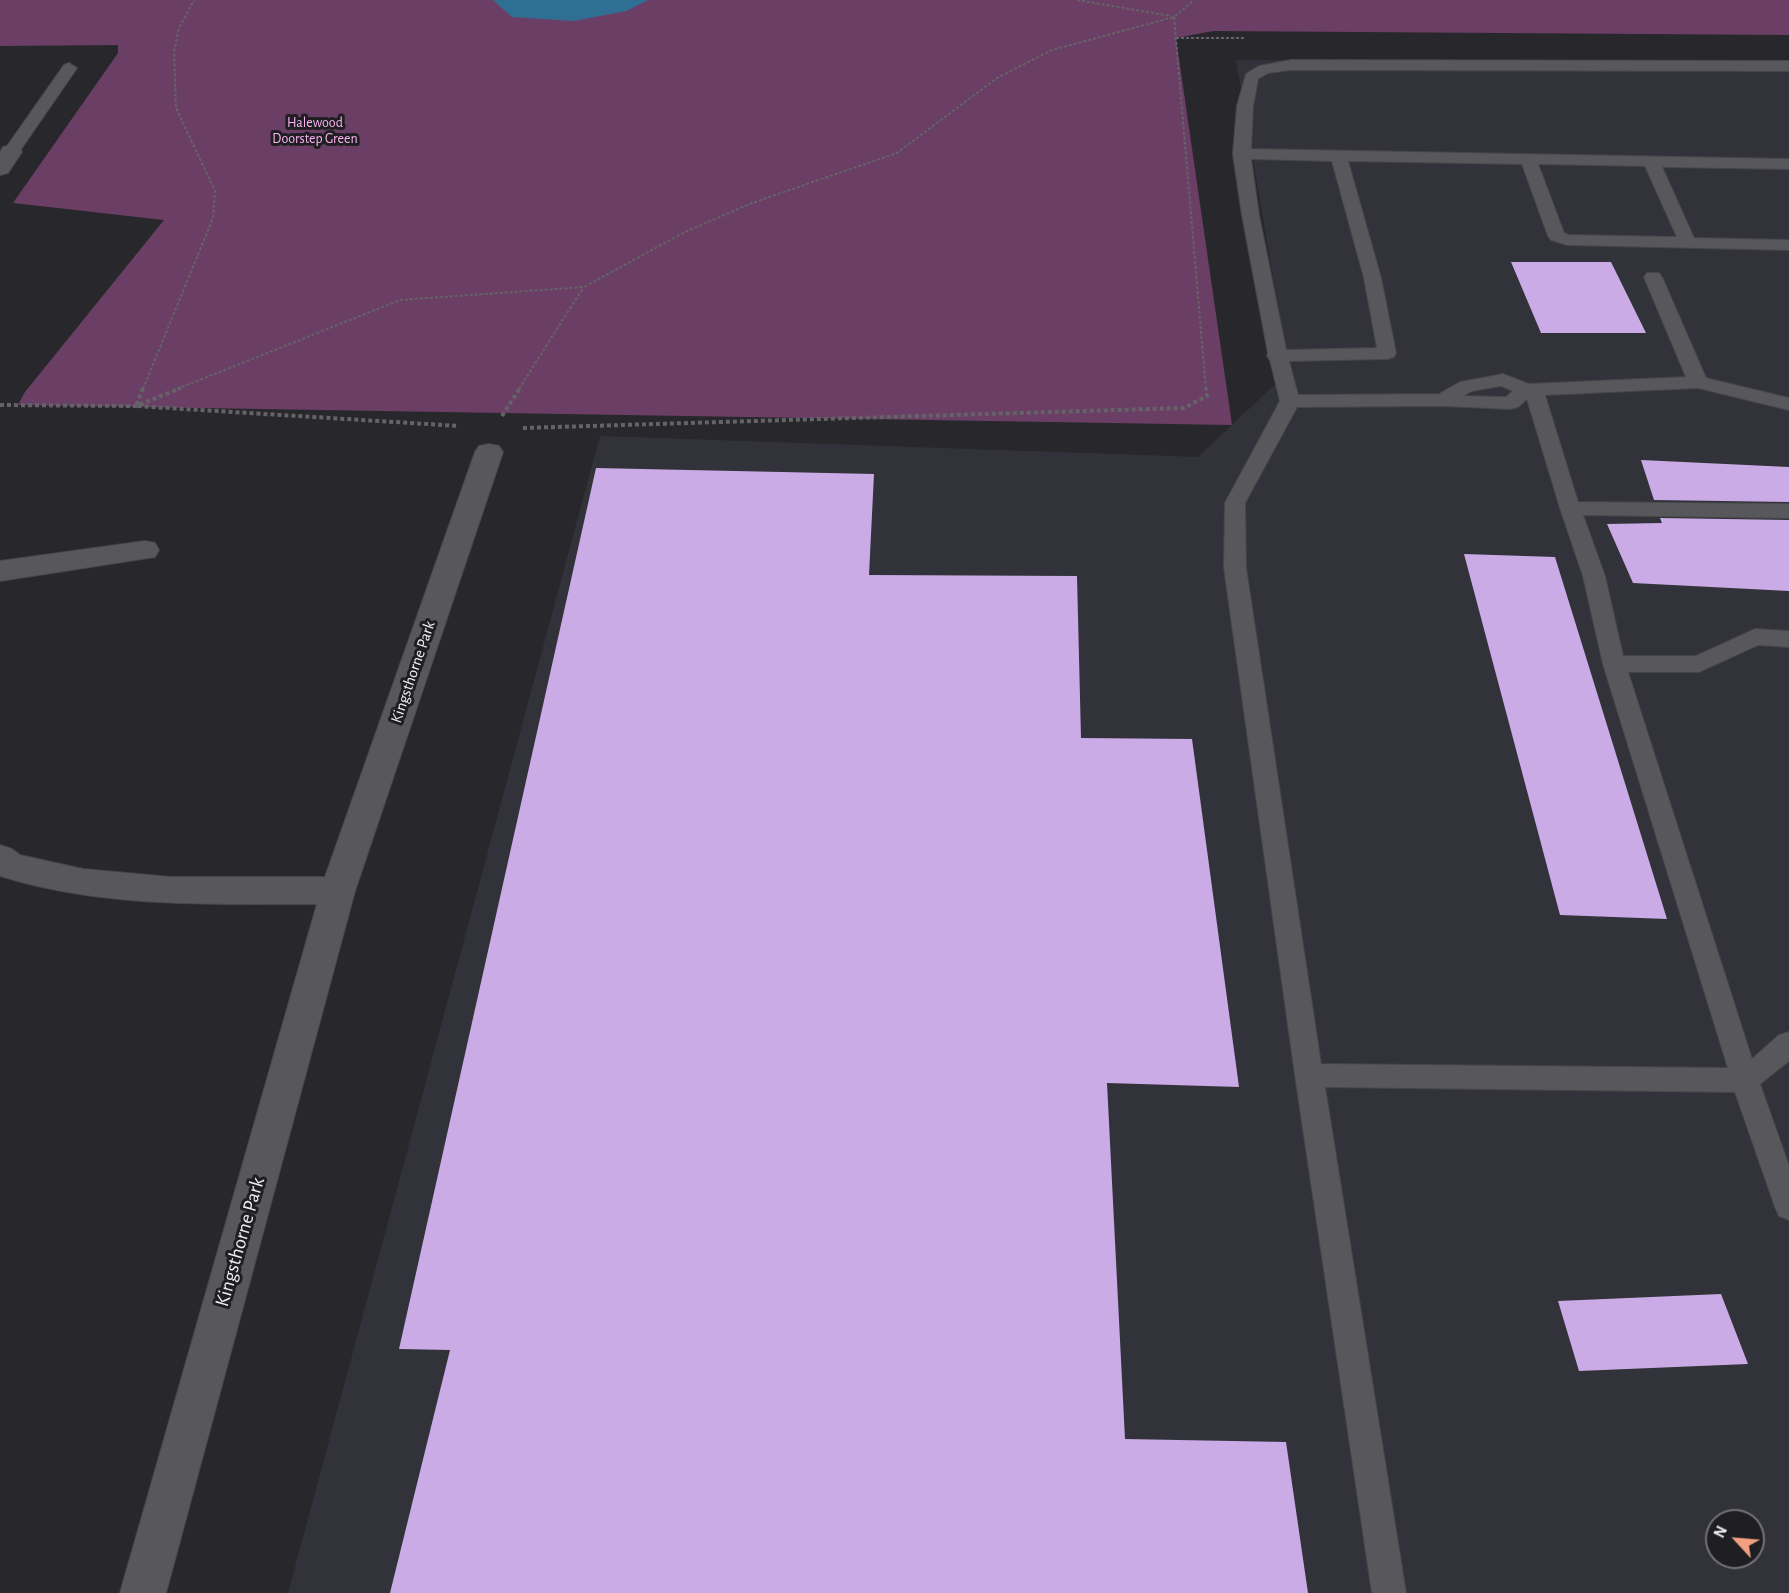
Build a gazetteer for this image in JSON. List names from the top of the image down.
{
  "streets": {
    "street": ["Kingsthorne Park"]
  },
  "parks": ["Halewood Doorstep Green"],
  "north": "top left"
}
